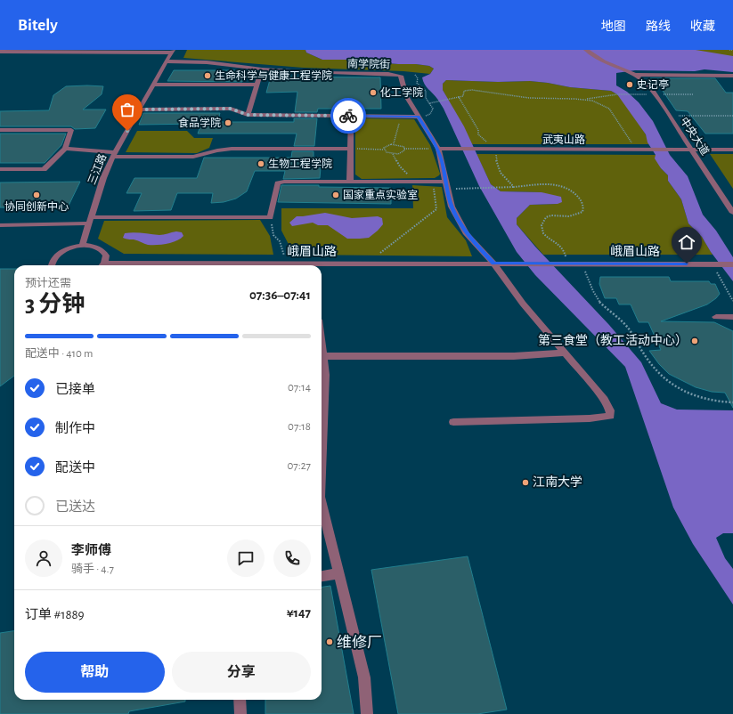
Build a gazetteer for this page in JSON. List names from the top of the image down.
{
  "streets": {
    "street": [
      "南学院街",
      "中央大道",
      "武夷山路",
      "三江路",
      "峨眉山路"
    ]
  },
  "crossings": [
    ["南学院街", "武夷山路"],
    ["南学院街", "三江路"],
    ["南学院街", "峨眉山路"],
    ["中央大道", "武夷山路"]
  ],
  "places": [
    "生命科学与健康工程学院",
    "史记亭",
    "化工学院",
    "食品学院",
    "生物工程学院",
    "协同创新中心",
    "国家重点实验室",
    "第三食堂（教工活动中心）",
    "江南大学",
    "维修厂"
  ],
  "page": {
    "header": "Bitely",
    "nav": ["地图", "路线", "收藏"],
    "heading": ["3 分钟", "预计还需", "07:36–07:41"],
    "panel": [
      "李师傅",
      "骑手 · 4.7",
      "订单 #1889",
      "¥147"
    ],
    "bar": "配送中 · 410 m",
    "list": [
      ["已接单", "07:14"],
      ["制作中", "07:18"],
      ["配送中", "07:27"],
      "已送达"
    ],
    "buttons": ["帮助", "分享"]
  }
}
